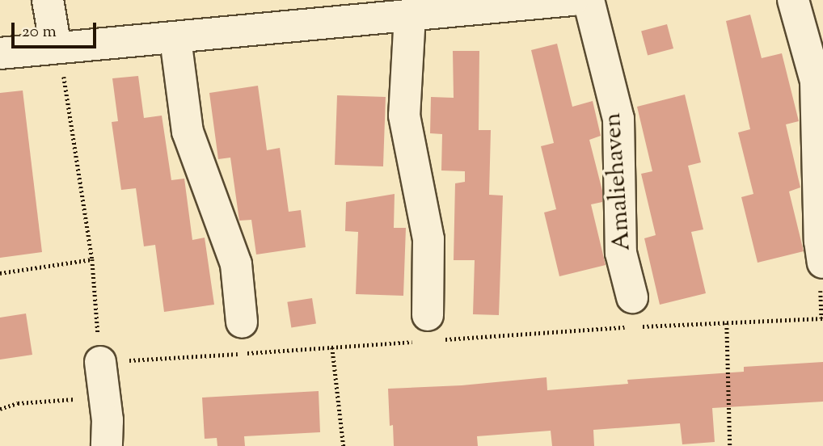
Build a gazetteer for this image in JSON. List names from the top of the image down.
{
  "streets": {
    "street": ["Amaliehaven"]
  },
  "scale_bar": "20 m"
}
